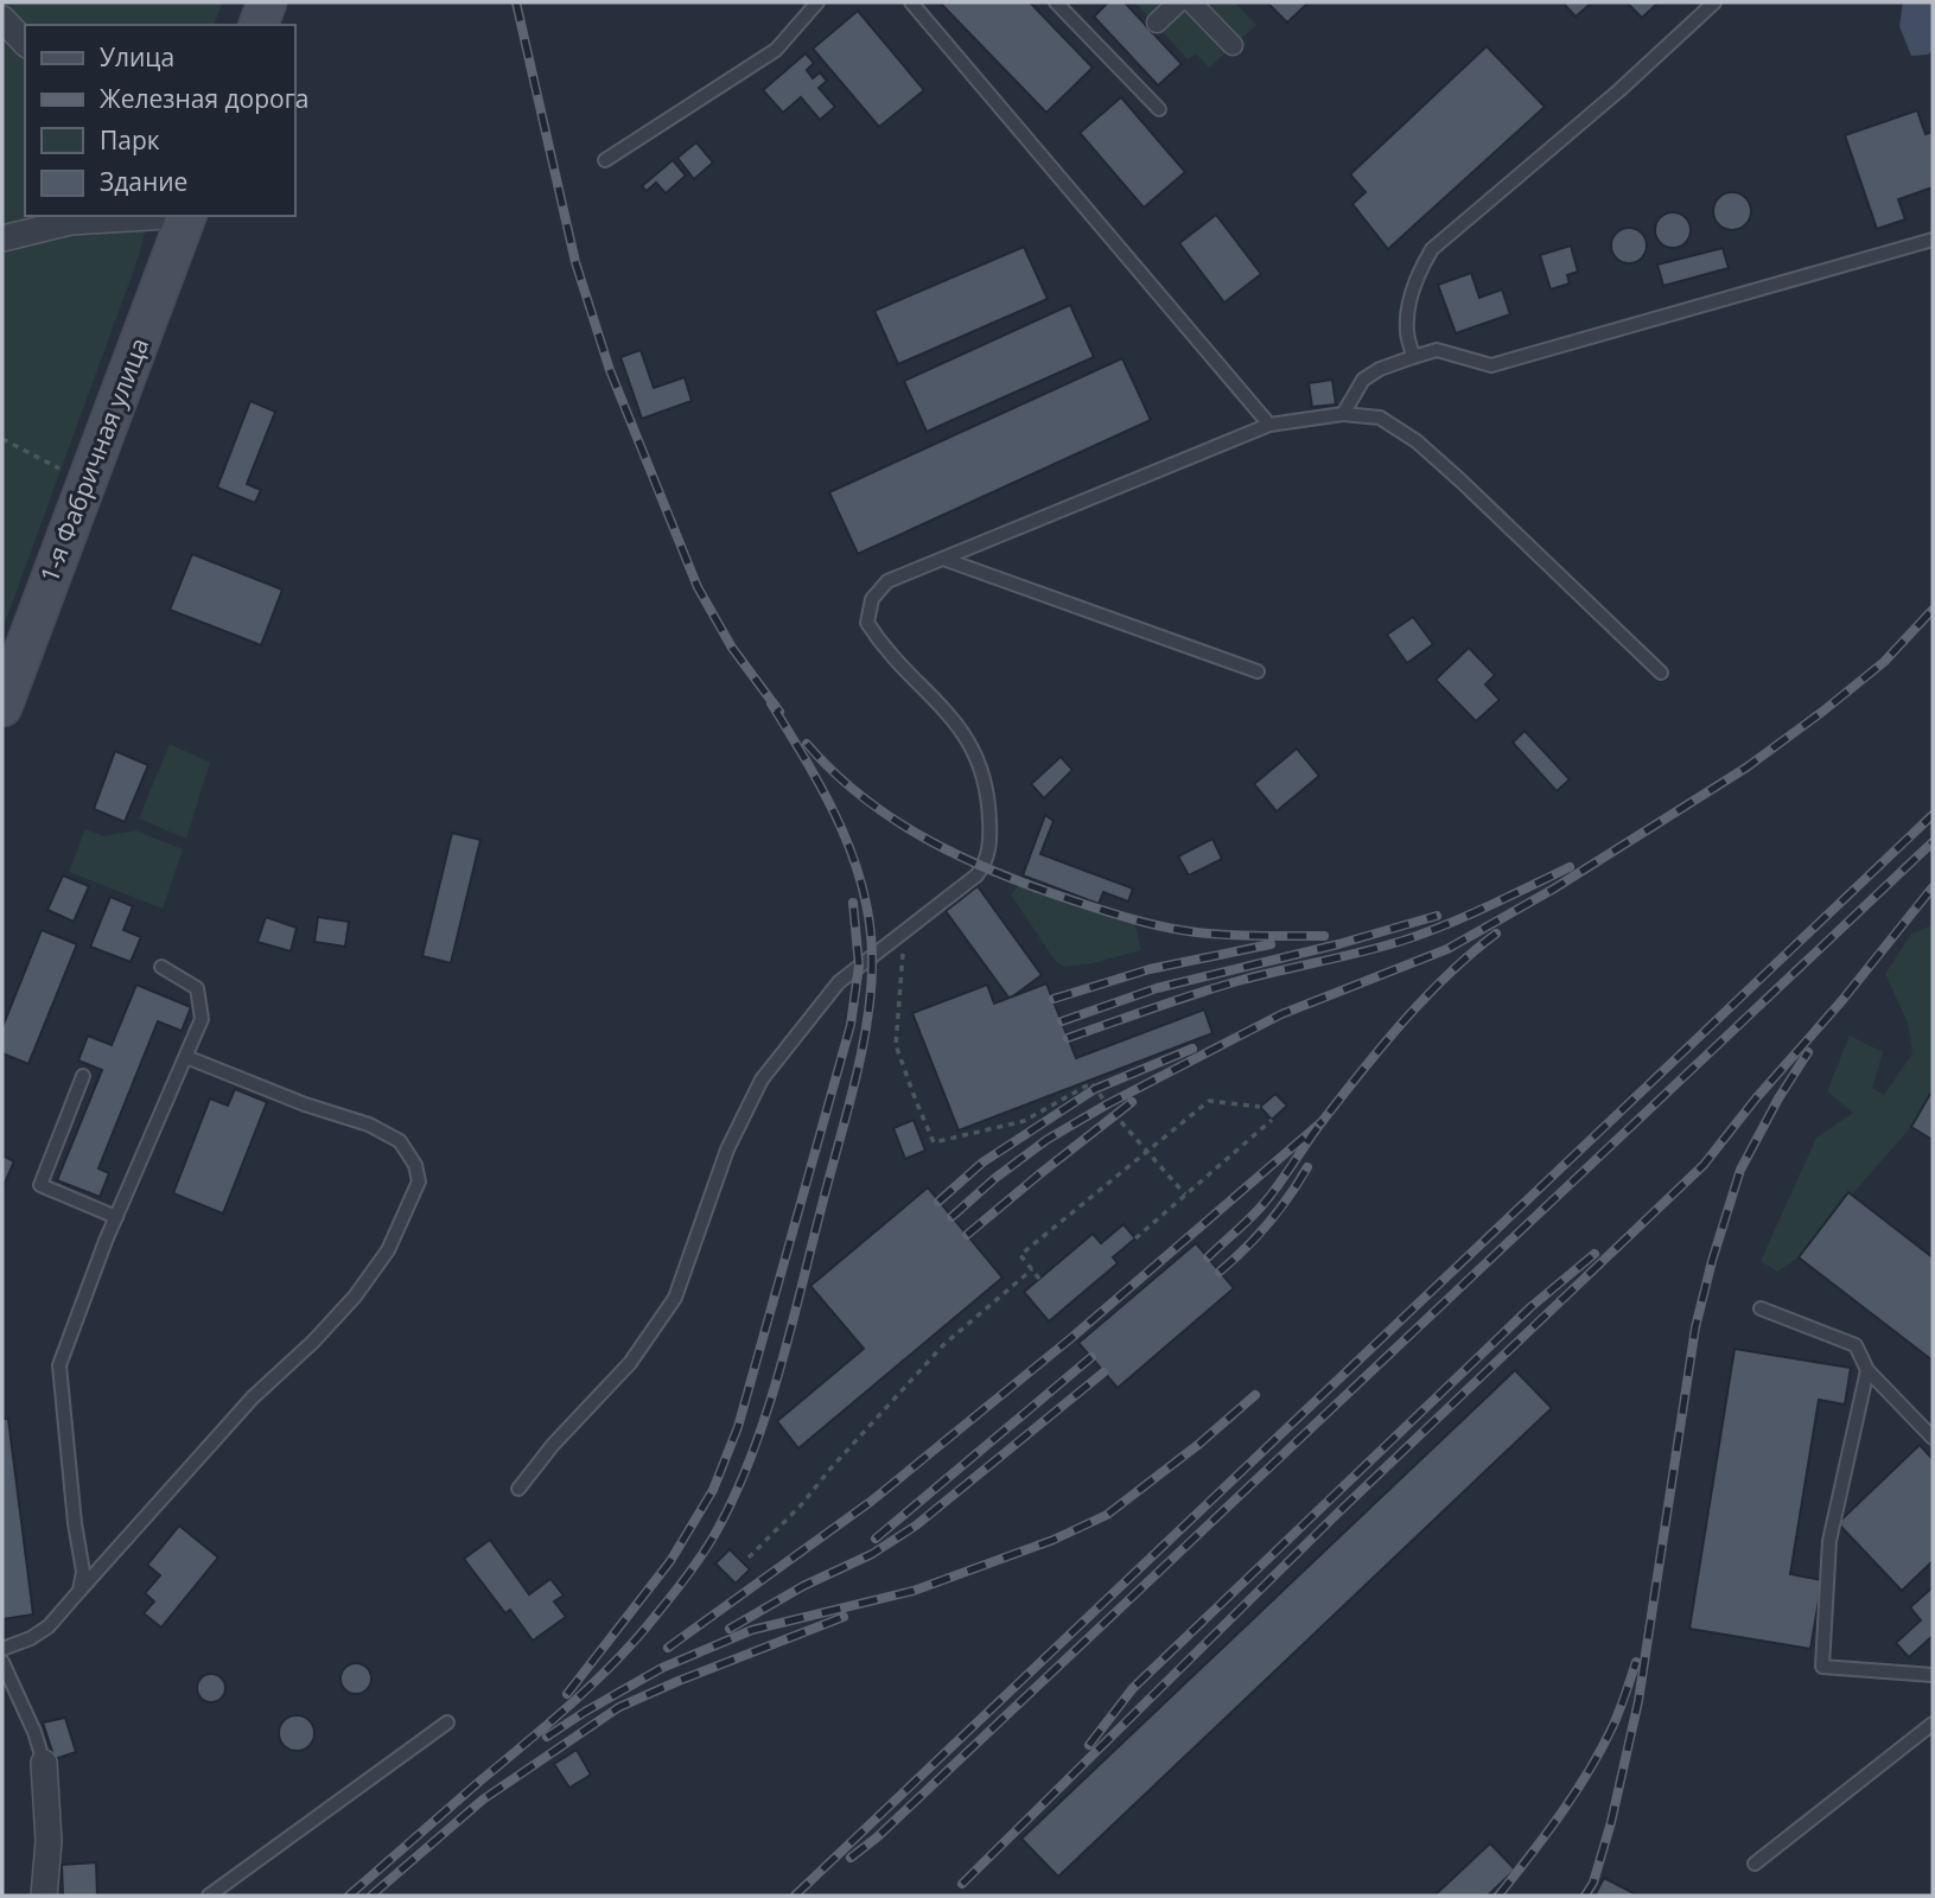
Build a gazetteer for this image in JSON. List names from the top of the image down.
{
  "streets": {
    "main road": ["1-я Фабричная улица"]
  },
  "legend": [
    "Улица",
    "Железная дорога",
    "Парк",
    "Здание"
  ]
}
